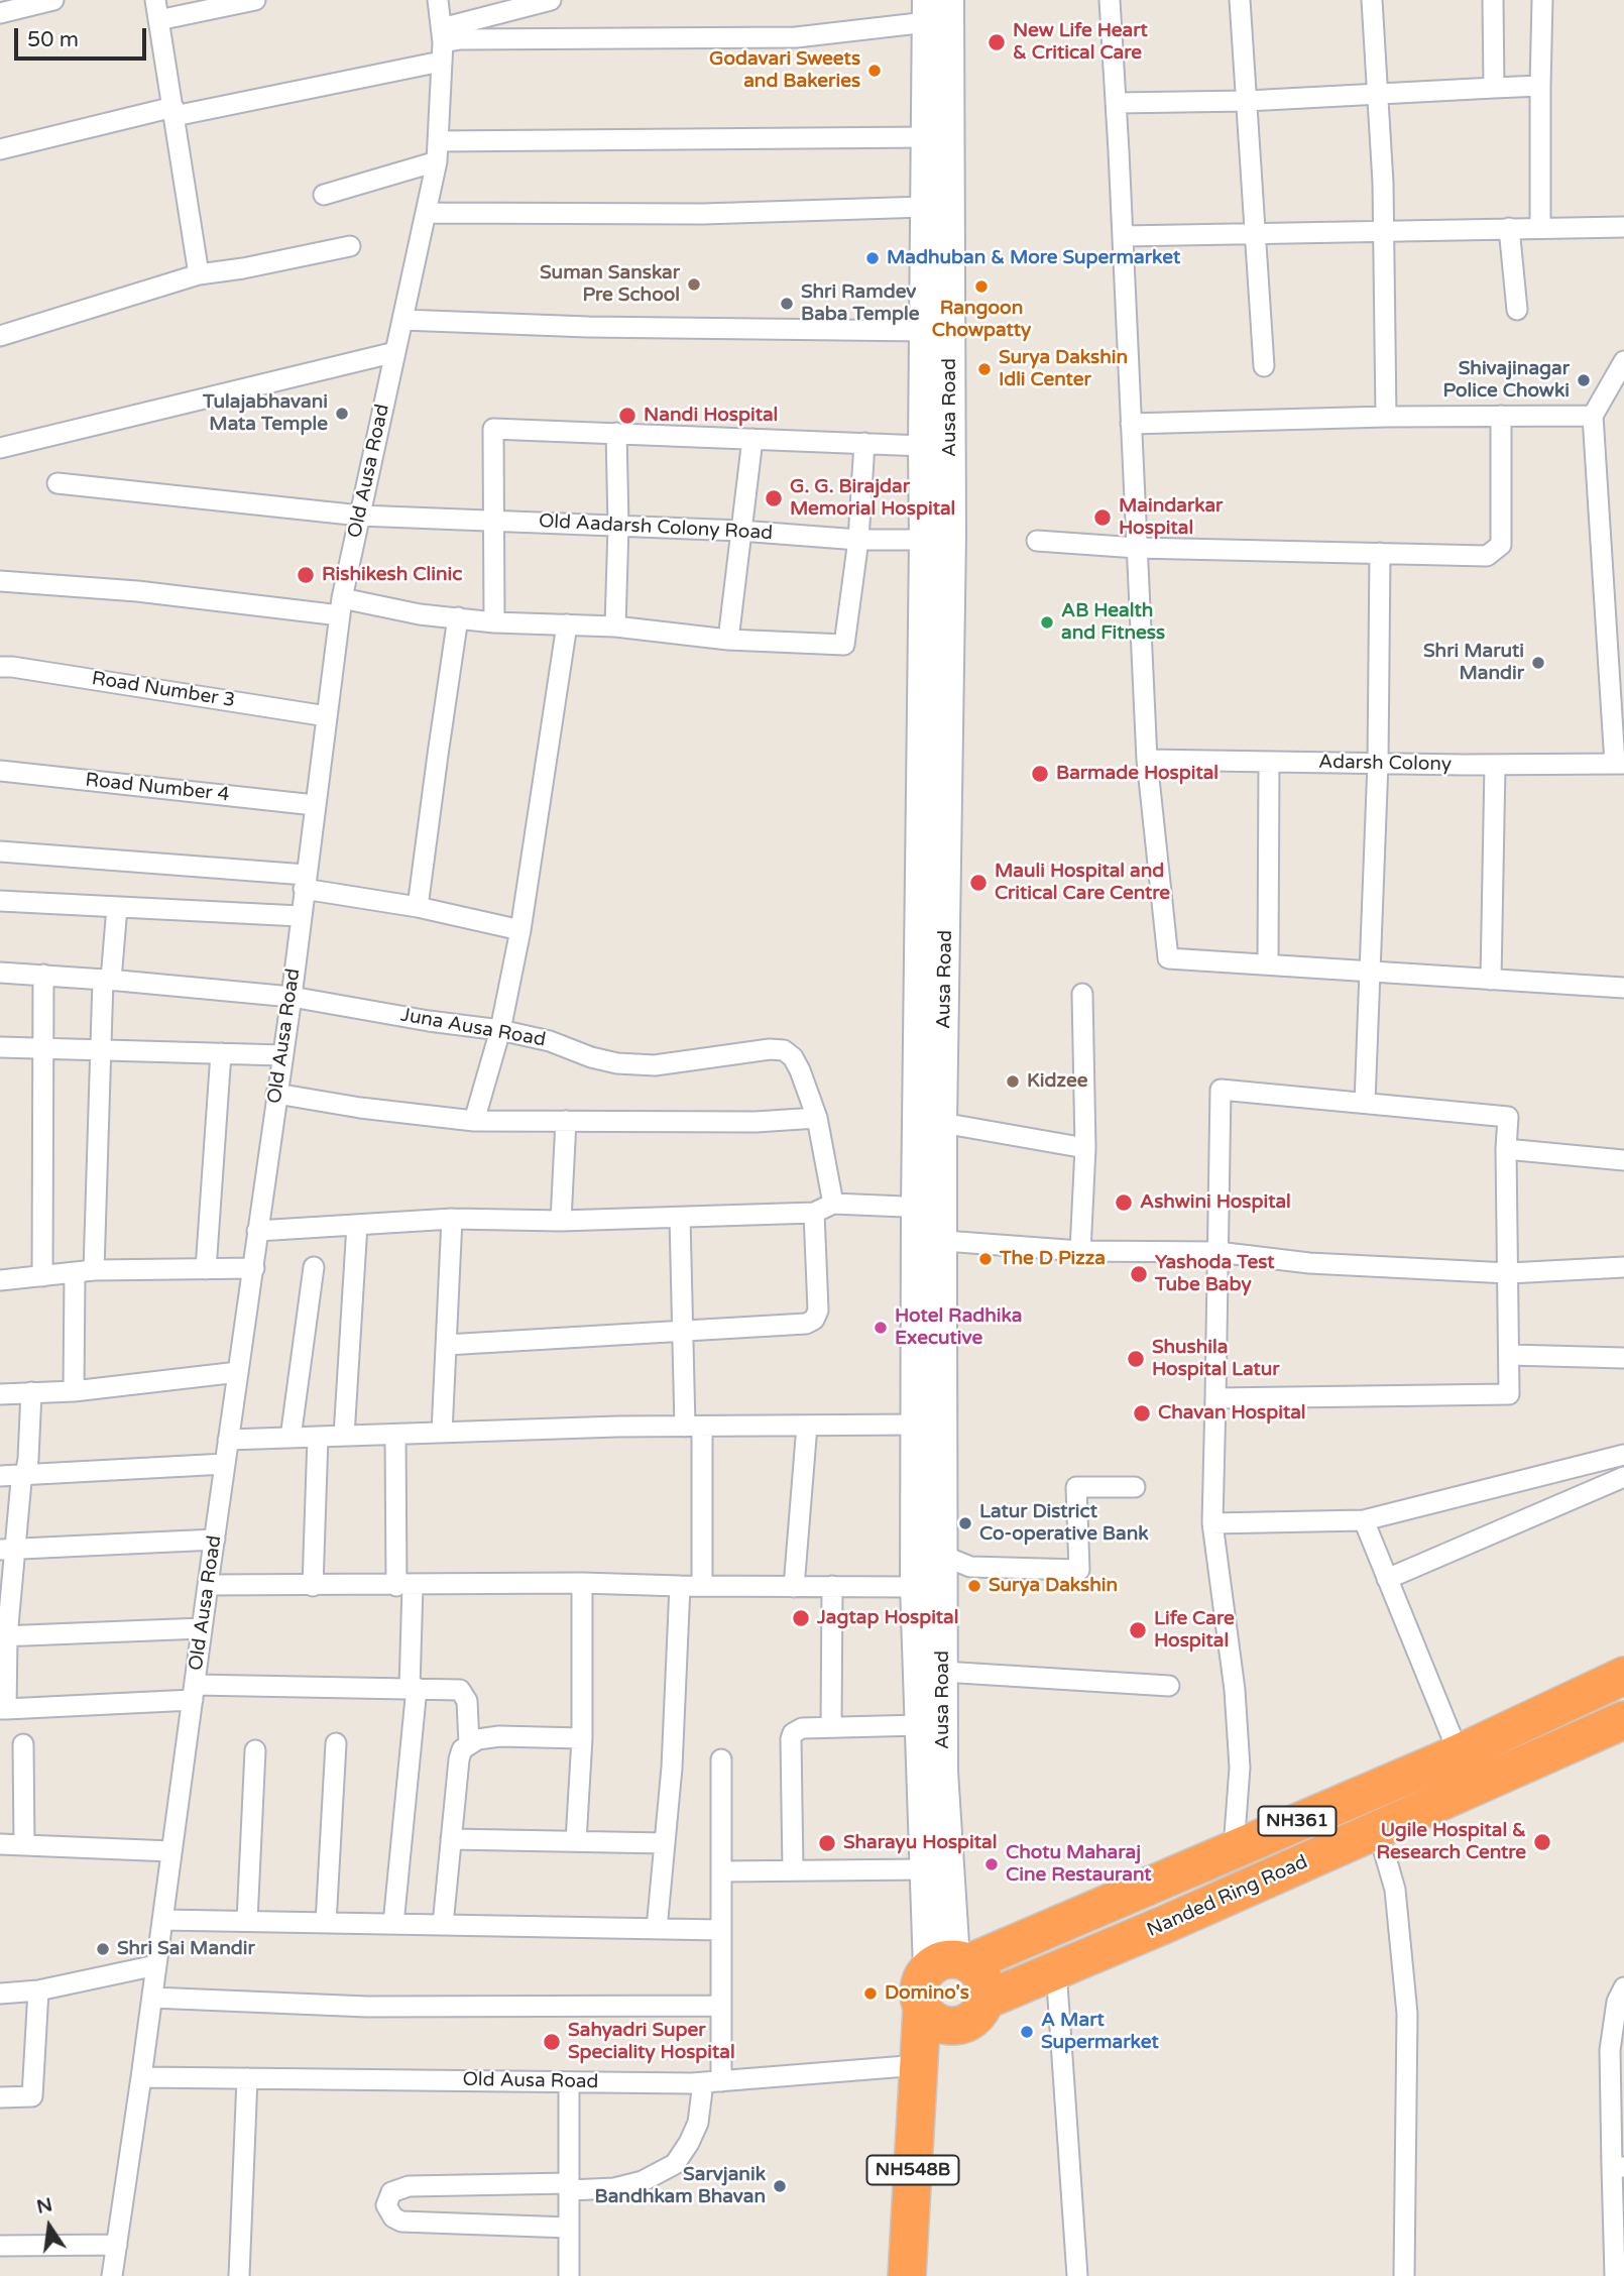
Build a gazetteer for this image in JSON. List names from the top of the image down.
{
  "streets": {
    "highway": [
      "Ausa Road",
      "NH361",
      "Nanded Ring Road",
      "NH548B"
    ],
    "street": [
      "Old Ausa Road",
      "Old Aadarsh Colony Road",
      "Road Number 3",
      "Adarsh Colony",
      "Road Number 4",
      "Juna Ausa Road"
    ]
  },
  "crossings": [
    ["Ausa Road", "Old Aadarsh Colony Road"],
    ["Ausa Road", "NH361"],
    ["Ausa Road", "Nanded Ring Road"],
    ["Old Ausa Road", "Old Aadarsh Colony Road"],
    ["Old Ausa Road", "Road Number 3"],
    ["Old Ausa Road", "Road Number 4"],
    ["Old Ausa Road", "Juna Ausa Road"],
    ["Old Ausa Road", "NH548B"],
    ["NH361", "Nanded Ring Road"]
  ],
  "places": [
    "New Life Heart & Critical Care",
    "Godavari Sweets and Bakeries",
    "Madhuban & More Supermarket",
    "Suman Sanskar Pre School",
    "Rangoon Chowpatty",
    "Shri Ramdev Baba Temple",
    "Surya Dakshin Idli Center",
    "Shivajinagar Police Chowki",
    "Tulajabhavani Mata Temple",
    "Nandi Hospital",
    "G. G. Birajdar Memorial Hospital",
    "Maindarkar Hospital",
    "Rishikesh Clinic",
    "AB Health and Fitness",
    "Shri Maruti Mandir",
    "Barmade Hospital",
    "Mauli Hospital and Critical Care Centre",
    "Kidzee",
    "Ashwini Hospital",
    "The D Pizza",
    "Yashoda Test Tube Baby",
    "Hotel Radhika Executive",
    "Shushila Hospital Latur",
    "Chavan Hospital",
    "Latur District Co-operative Bank",
    "Surya Dakshin",
    "Jagtap Hospital",
    "Life Care Hospital",
    "Ugile Hospital & Research Centre",
    "Sharayu Hospital",
    "Chotu Maharaj Cine Restaurant",
    "Shri Sai Mandir",
    "Domino's",
    "A Mart Supermarket",
    "Sahyadri Super Speciality Hospital",
    "Sarvjanik Bandhkam Bhavan"
  ],
  "scale_bar": "50 m",
  "north": "top"
}
